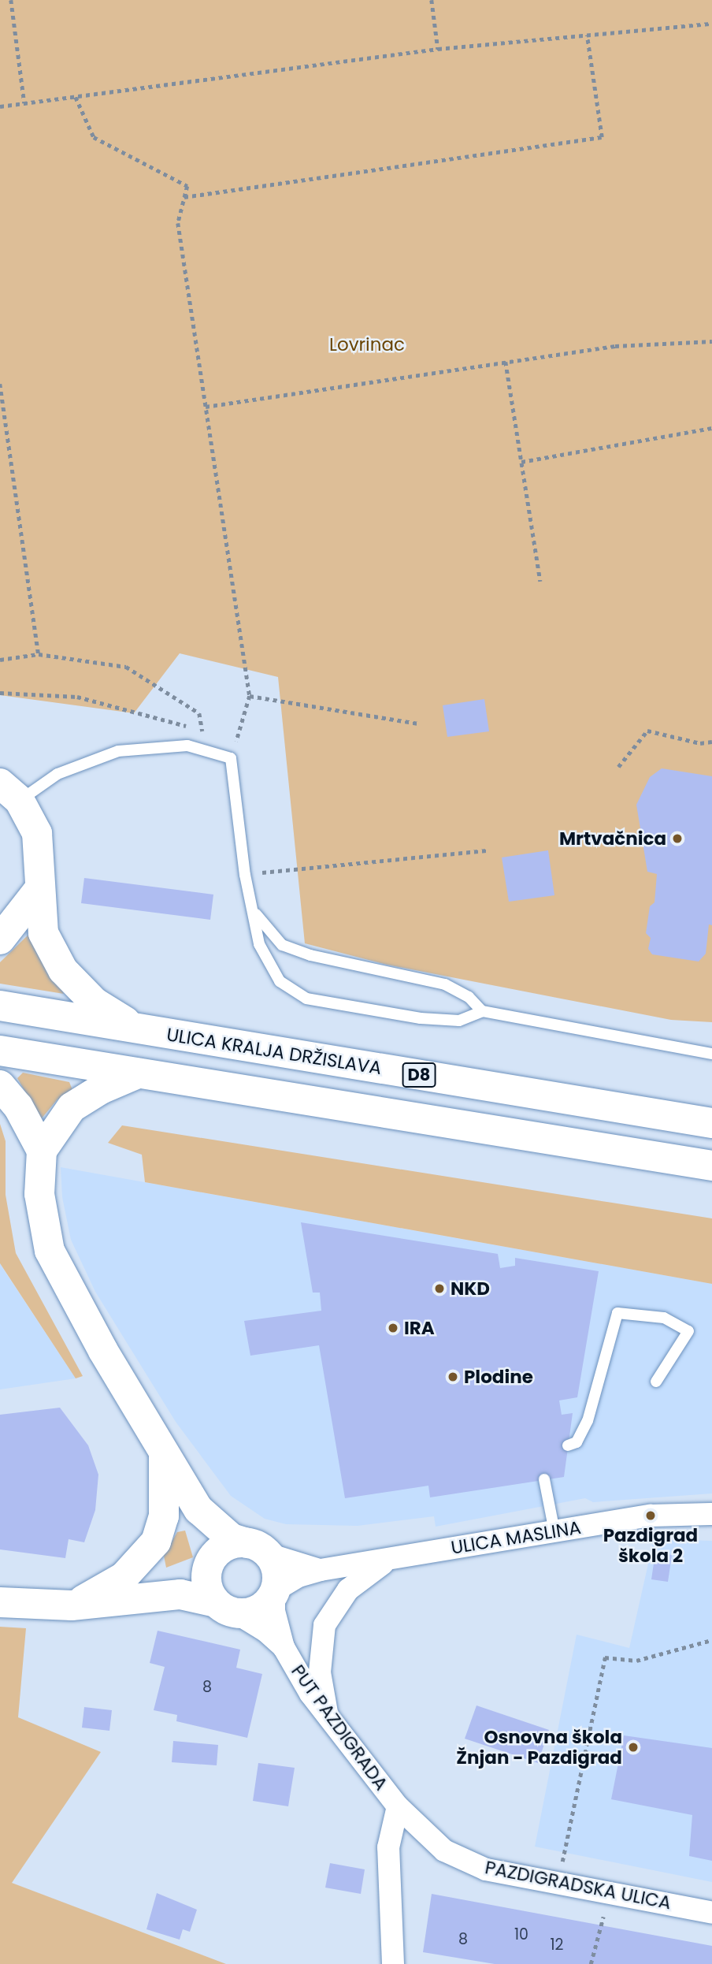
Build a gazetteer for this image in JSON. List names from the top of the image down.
{
  "streets": {
    "main road": ["ULICA KRALJA DRŽISLAVA", "D8", "PUT PAZDIGRADA"],
    "street": ["ULICA MASLINA", "PAZDIGRADSKA ULICA"]
  },
  "crossings": [
    ["ULICA MASLINA", "PUT PAZDIGRADA"],
    ["PUT PAZDIGRADA", "PAZDIGRADSKA ULICA"]
  ],
  "parks": ["Lovrinac"],
  "places": [
    "Mrtvačnica",
    "NKD",
    "IRA",
    "Plodine",
    "Pazdigrad škola 2",
    "Osnovna škola Žnjan - Pazdigrad"
  ],
  "house_numbers": [
    "8",
    "10",
    "8",
    "12"
  ]
}
